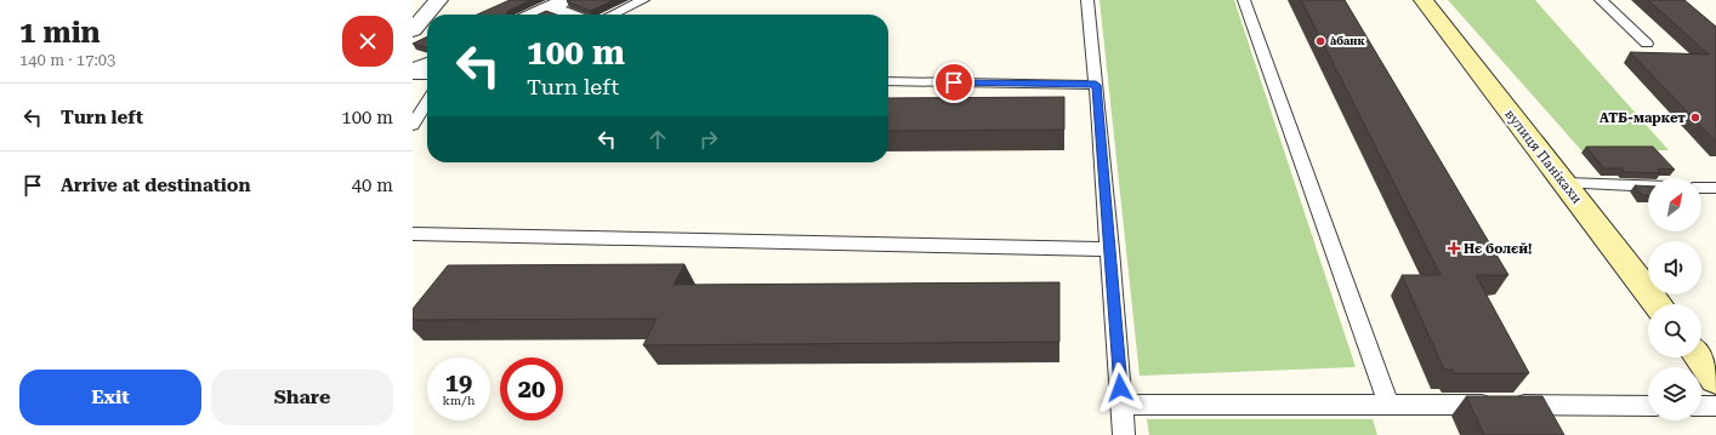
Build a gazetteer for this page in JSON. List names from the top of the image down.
{
  "streets": {
    "street": ["вулиця Панікахи"]
  },
  "places": {
    "other": ["а̀банк", "АТБ-маркет"],
    "health": ["Нє болєй!"]
  },
  "north": "top right",
  "page": {
    "heading": ["1 min", "140 m · 17:03"],
    "turn": ["100 m", "Turn left"],
    "list": [
      {
        "name": "Turn left",
        "value": "100 m"
      },
      {
        "name": "Arrive at destination",
        "value": "40 m"
      }
    ],
    "speed": "19 km/h",
    "limit": "20",
    "buttons": ["Exit", "Share"]
  }
}
